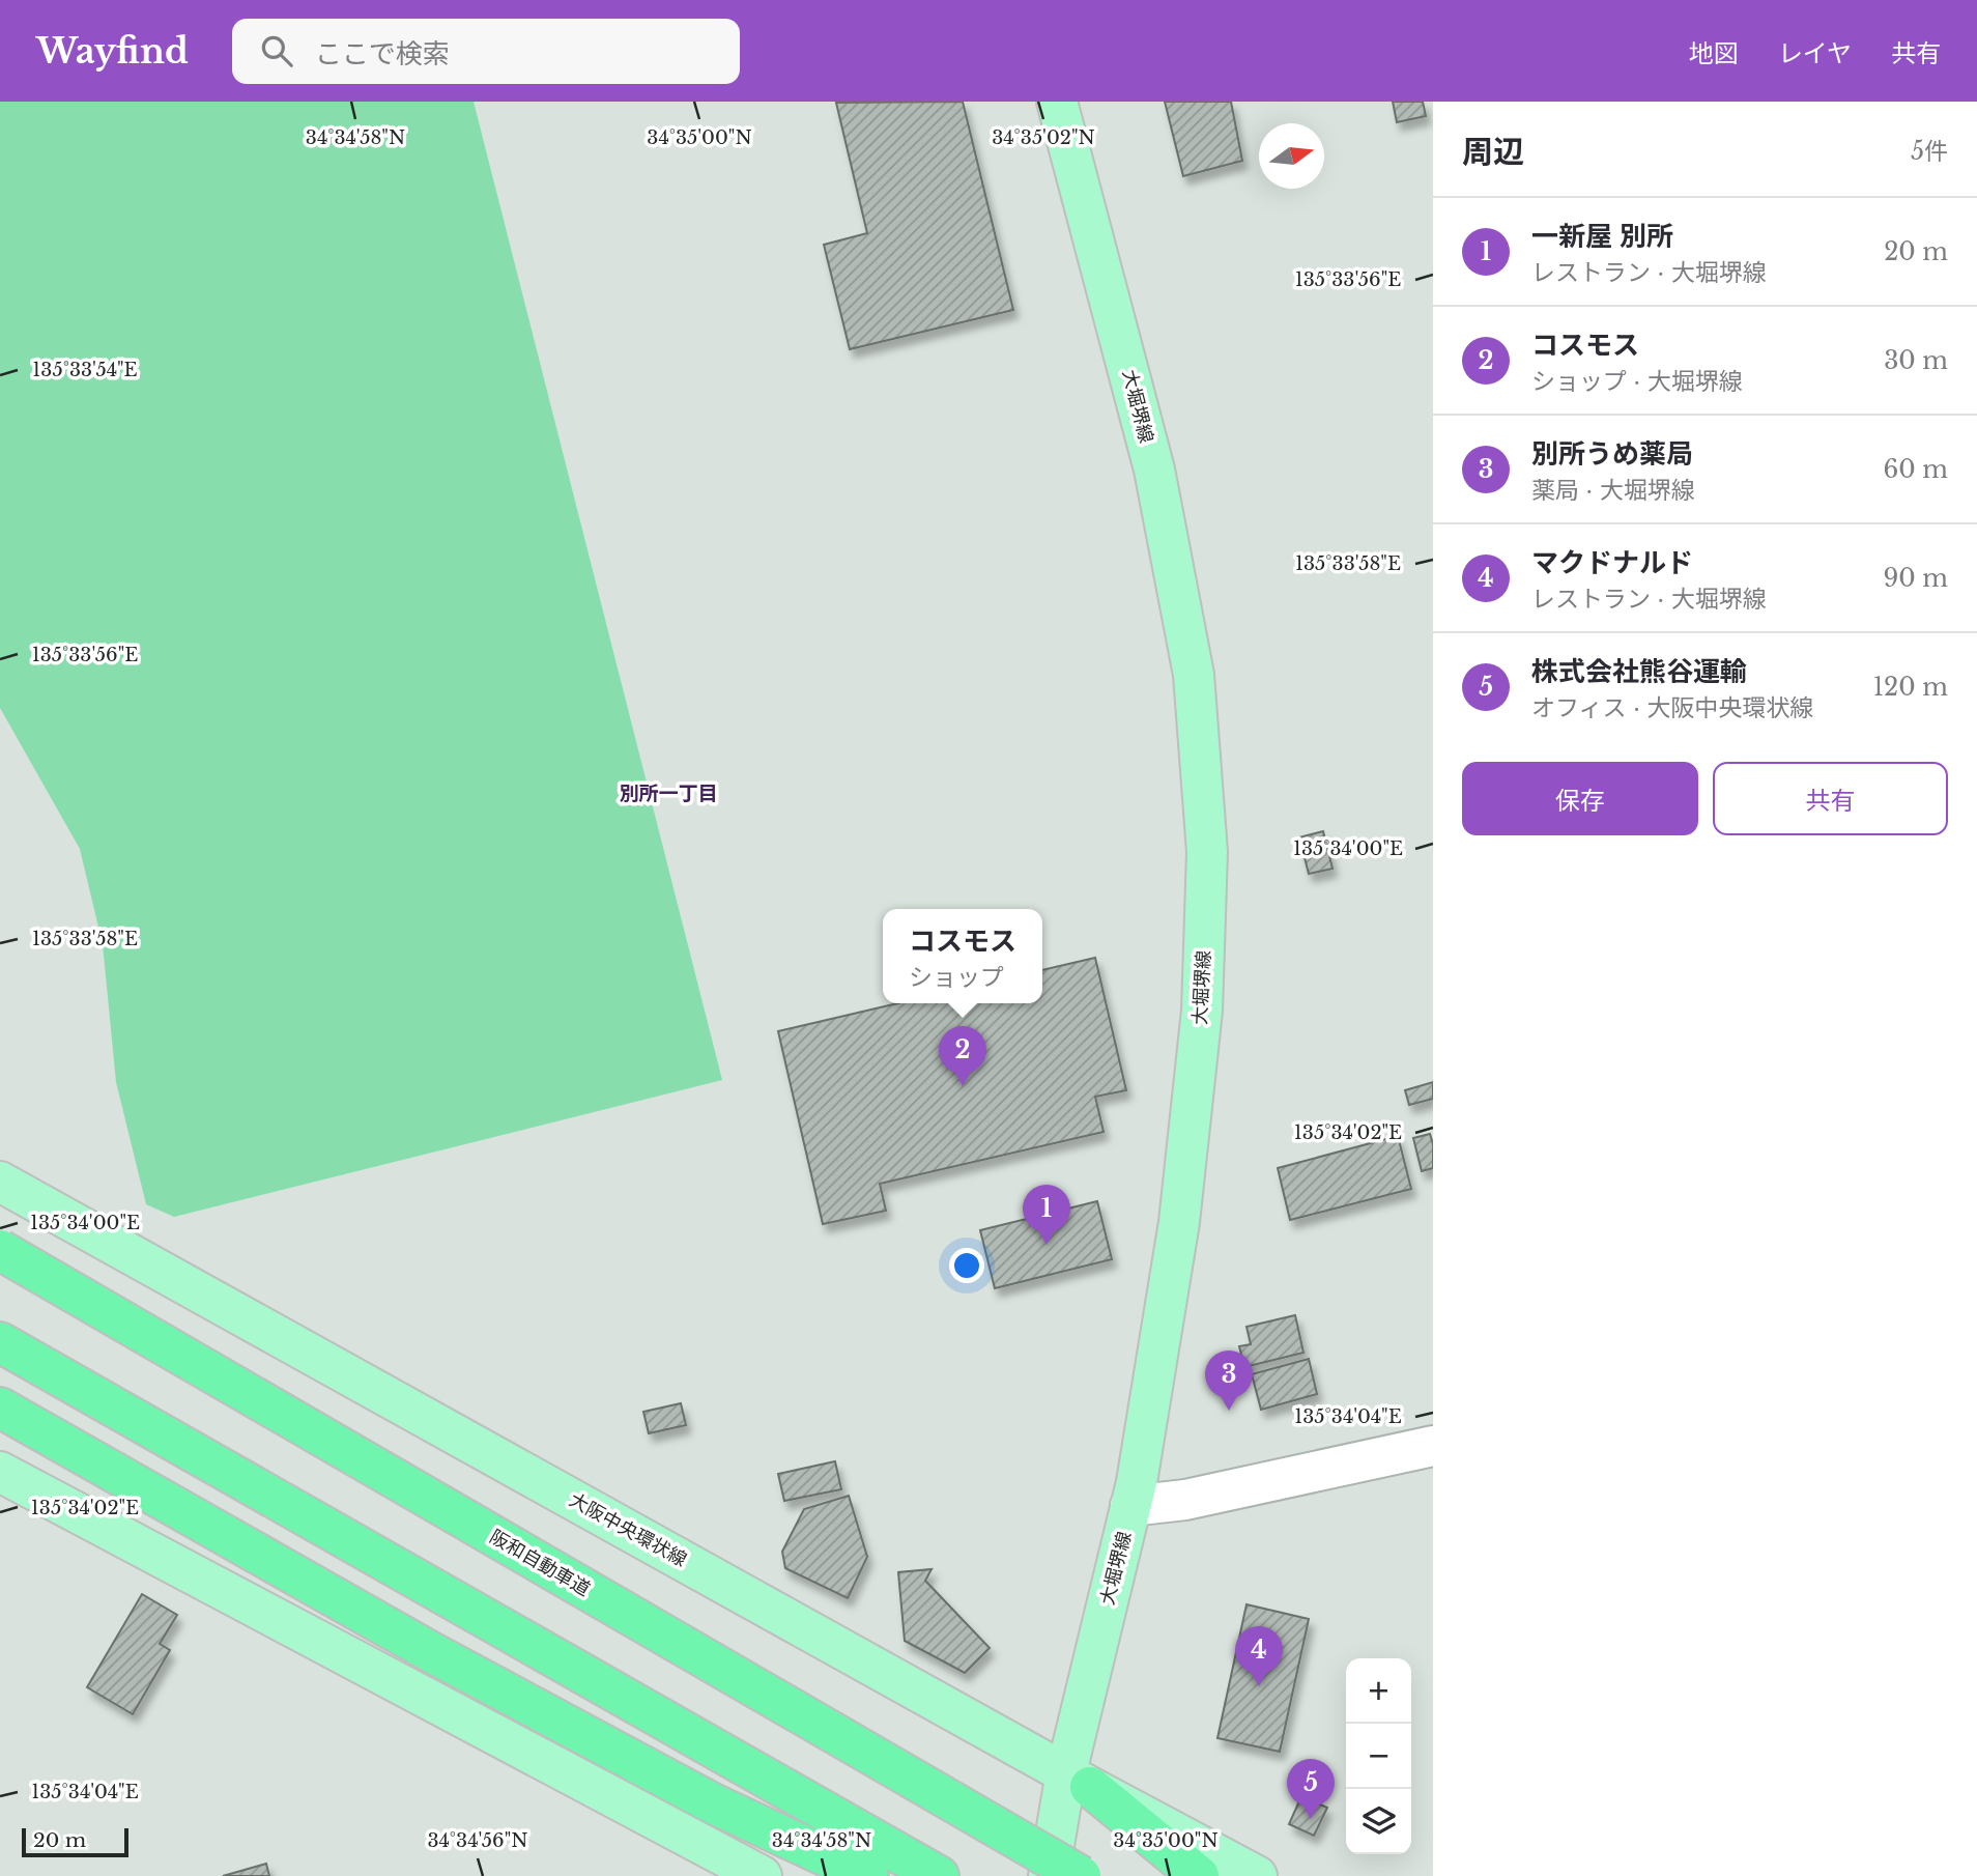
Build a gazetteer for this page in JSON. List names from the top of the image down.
{
  "streets": {
    "highway": ["阪和自動車道"],
    "main road": ["大堀堺線", "大阪中央環状線"]
  },
  "crossings": [
    ["大堀堺線", "大阪中央環状線"]
  ],
  "districts": ["別所一丁目"],
  "scale_bar": "20 m",
  "north": "right",
  "page": {
    "header": "Wayfind",
    "search": "ここで検索",
    "nav": ["地図", "レイヤ", "共有"],
    "heading": ["周辺", "5件"],
    "list": [
      {
        "mark": "1",
        "name": "一新屋 別所",
        "note": "レストラン · 大堀堺線",
        "value": "20 m"
      },
      {
        "mark": "2",
        "name": "コスモス",
        "note": "ショップ · 大堀堺線",
        "value": "30 m"
      },
      {
        "mark": "3",
        "name": "別所うめ薬局",
        "note": "薬局 · 大堀堺線",
        "value": "60 m"
      },
      {
        "mark": "4",
        "name": "マクドナルド",
        "note": "レストラン · 大堀堺線",
        "value": "90 m"
      },
      {
        "mark": "5",
        "name": "株式会社熊谷運輸",
        "note": "オフィス · 大阪中央環状線",
        "value": "120 m"
      }
    ],
    "buttons": ["保存", "共有"],
    "popup": ["コスモス", "ショップ"],
    "pins": [
      "2",
      "1",
      "3",
      "4",
      "5"
    ],
    "map_buttons": ["+", "−"],
    "scale": "20 m"
  },
  "coordinates": [
    "34°34'58\"N",
    "34°35'00\"N",
    "34°35'02\"N",
    "135°33'56\"E",
    "135°33'54\"E",
    "135°33'58\"E",
    "135°34'00\"E",
    "135°34'02\"E",
    "135°34'04\"E",
    "34°34'56\"N"
  ]
}
